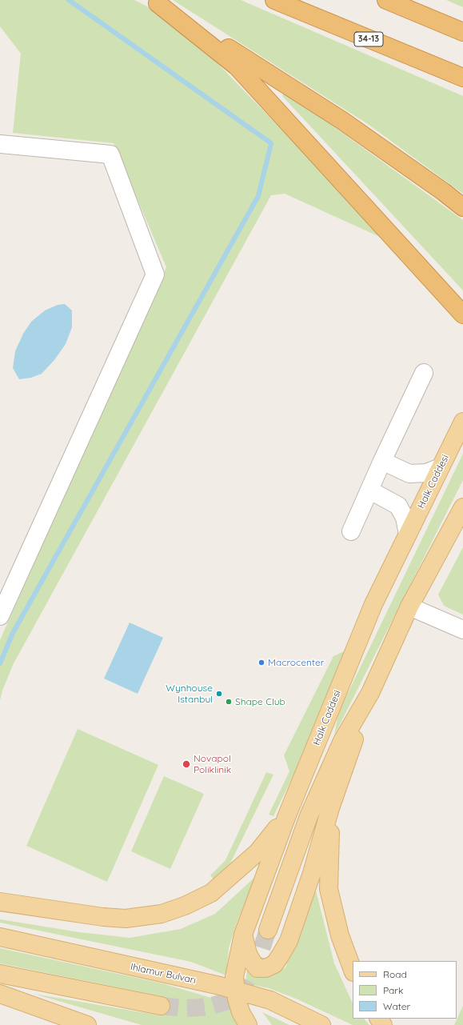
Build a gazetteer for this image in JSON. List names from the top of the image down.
{
  "streets": {
    "highway": ["34-13"],
    "main road": ["Halk Caddesi", "Ihlamur Bulvarı"]
  },
  "crossings": [
    ["Halk Caddesi", "Ihlamur Bulvarı"]
  ],
  "places": [
    "Macrocenter",
    "Wynhouse Istanbul",
    "Shape Club",
    "Novapol Poliklinik"
  ],
  "legend": ["Road", "Park", "Water"]
}
